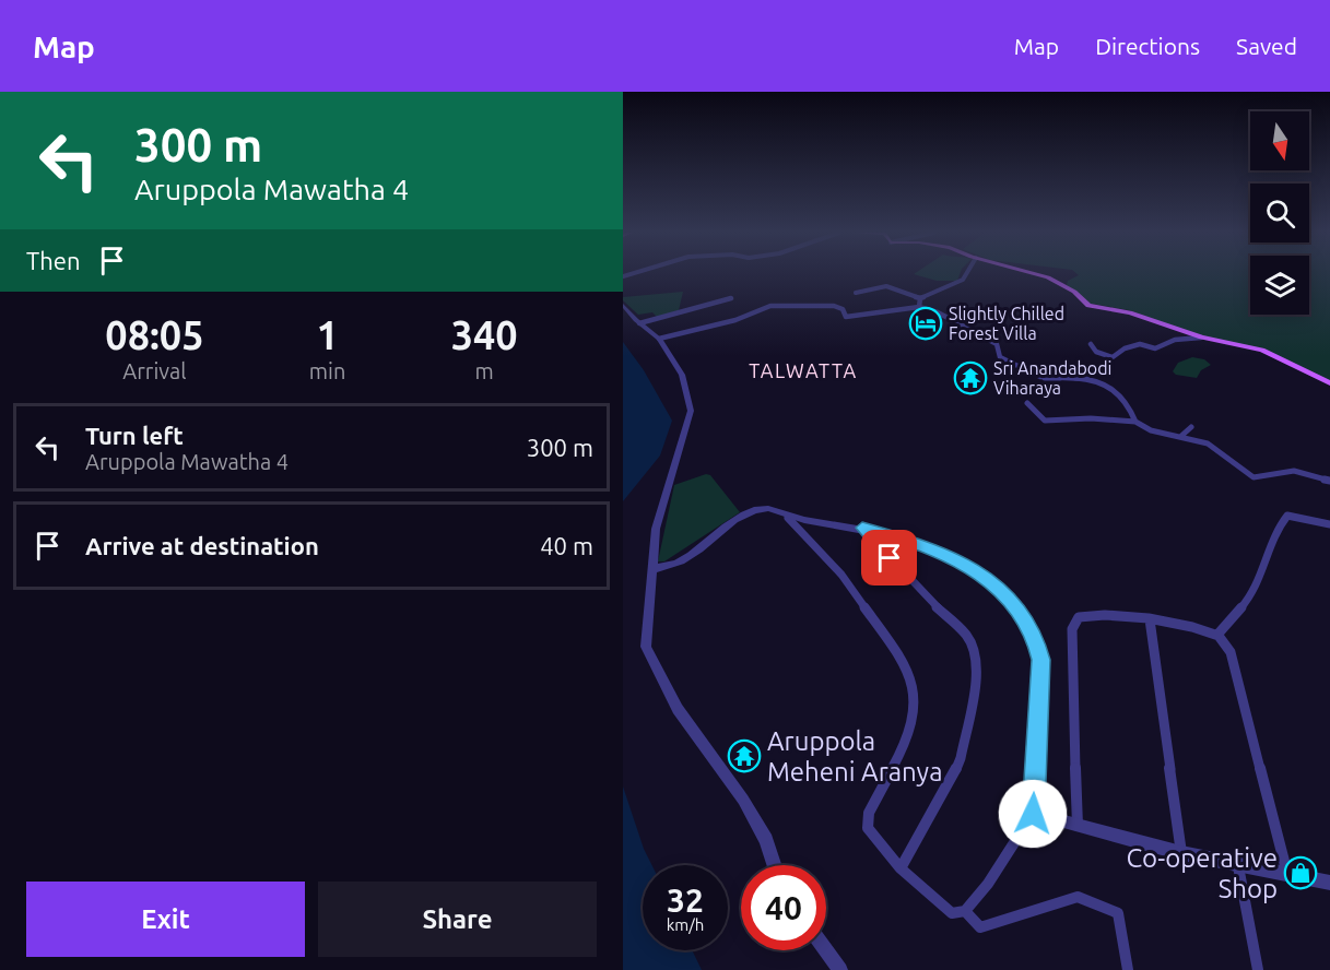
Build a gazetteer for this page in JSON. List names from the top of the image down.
{
  "districts": ["TALWATTA"],
  "places": {
    "hotel": ["Slightly Chilled Forest Villa"],
    "temple": ["Sri Anandabodi Viharaya", "Aruppola Meheni Aranya"],
    "shop": ["Co-operative Shop"]
  },
  "north": "bottom",
  "page": {
    "header": "Map",
    "nav": ["Map", "Directions", "Saved"],
    "turn": ["300 m", "Aruppola Mawatha 4"],
    "then": "Then",
    "eta": [
      "08:05",
      "Arrival",
      "1",
      "min",
      "340",
      "m"
    ],
    "list": [
      {
        "name": "Turn left",
        "note": "Aruppola Mawatha 4",
        "value": "300 m"
      },
      {
        "name": "Arrive at destination",
        "value": "40 m"
      }
    ],
    "speed": "32 km/h",
    "limit": "40",
    "buttons": ["Exit", "Share"]
  }
}
